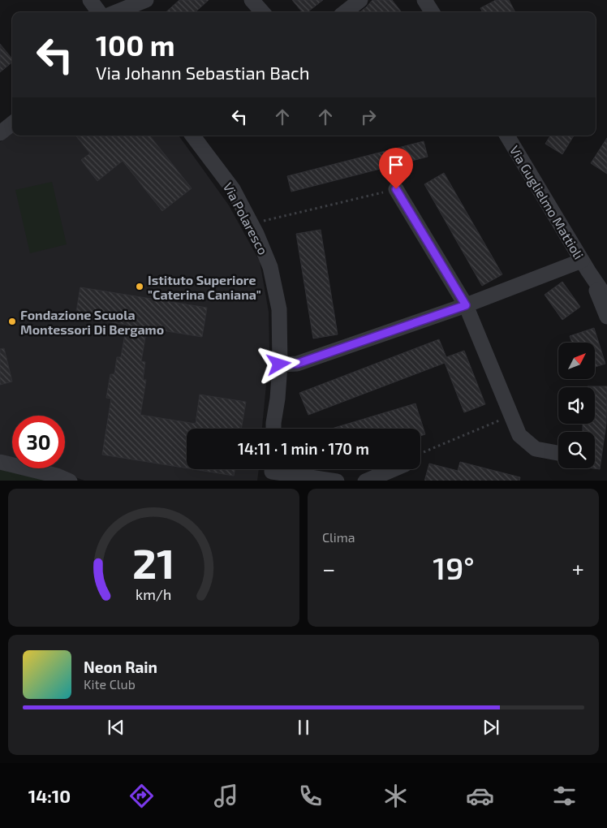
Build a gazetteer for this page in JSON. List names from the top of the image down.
{
  "streets": {
    "street": ["Via Guglielmo Mattioli", "Via Polaresco"]
  },
  "places": ["Istituto Superiore \"Caterina Caniana\"", "Fondazione Scuola Montessori Di Bergamo"],
  "north": "top right",
  "page": {
    "turn": ["100 m", "Via Johann Sebastian Bach"],
    "limit": "30",
    "trip": "14:11 · 1 min · 170 m",
    "tile": "Clima",
    "heat": ["−", "19°", "+"],
    "song": ["Neon Rain", "Kite Club"],
    "tabs": "14:10",
    "gauge": ["21", "km/h"]
  }
}
